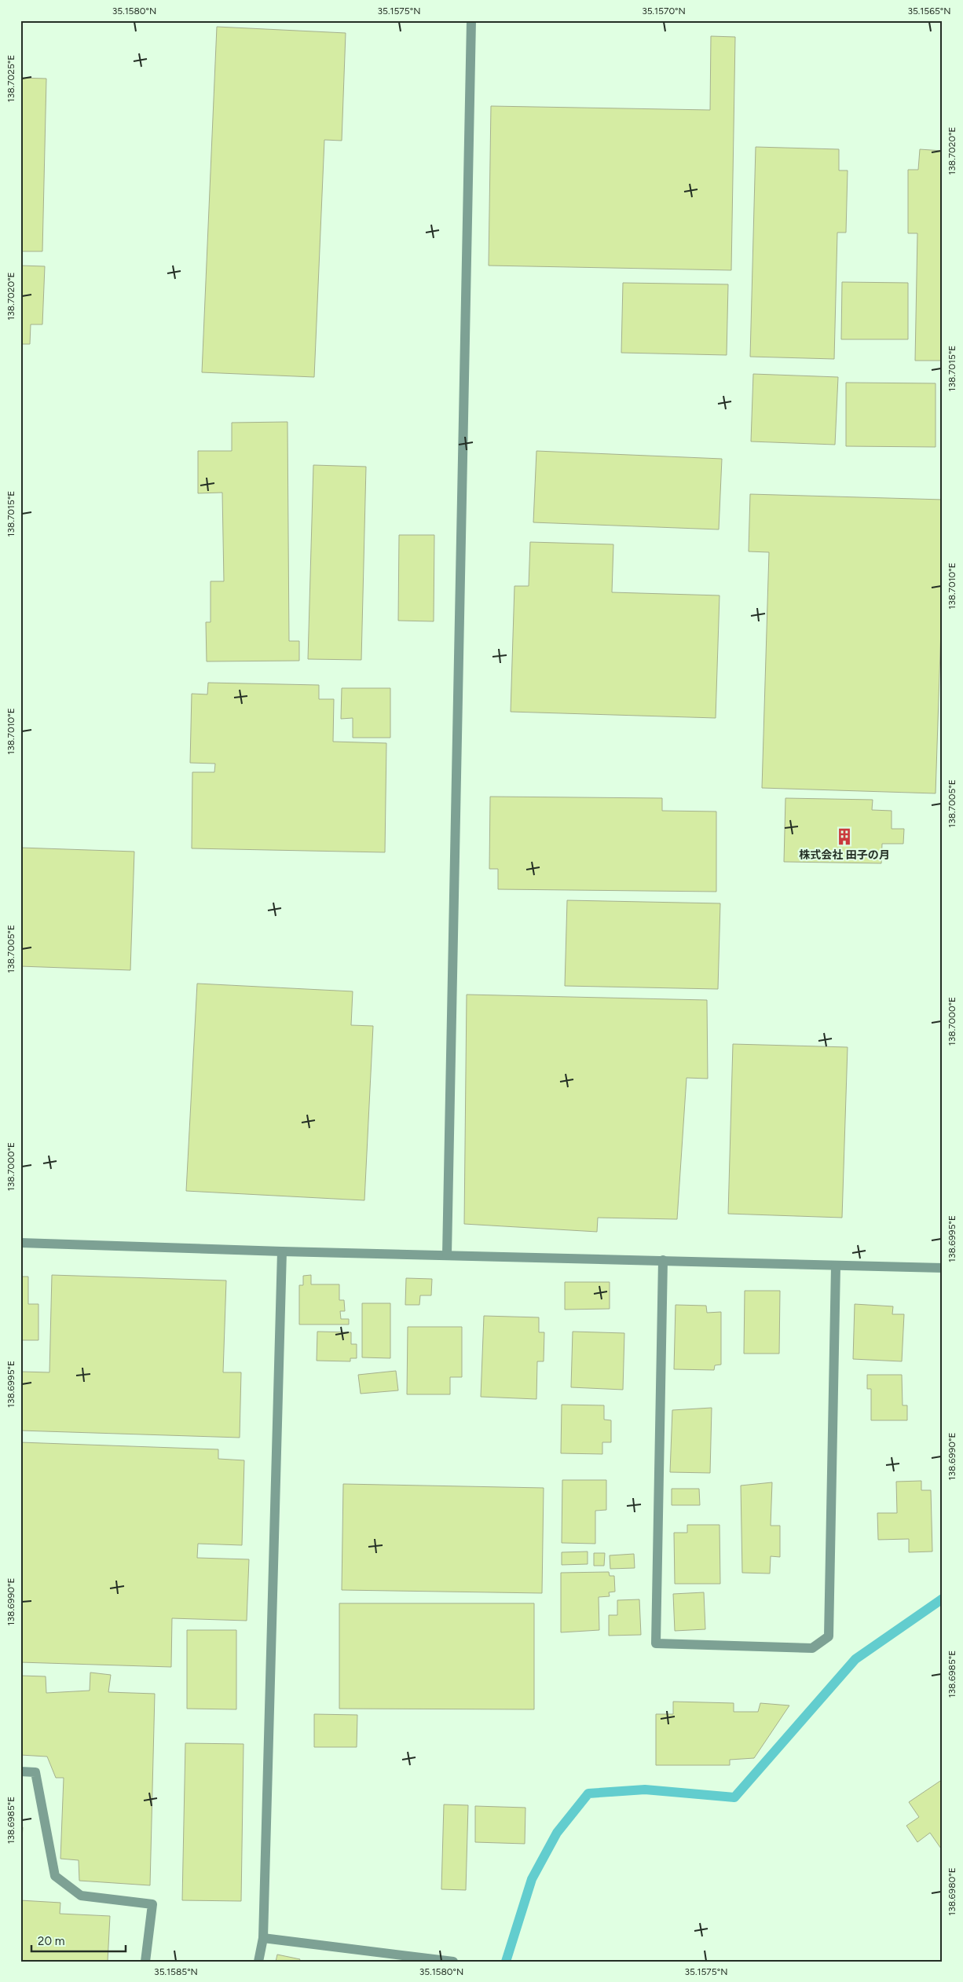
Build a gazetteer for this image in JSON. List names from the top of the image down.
{
  "places": {
    "building": ["株式会社 田子の月"]
  },
  "scale_bar": "20 m",
  "coordinates": [
    "35.1580°N",
    "35.1575°N",
    "35.1570°N",
    "35.1565°N",
    "138.7025°E",
    "138.7020°E",
    "138.7015°E",
    "138.7010°E",
    "138.7005°E",
    "138.7000°E",
    "138.6995°E",
    "138.6990°E",
    "138.6985°E",
    "138.6980°E",
    "35.1585°N"
  ]
}
